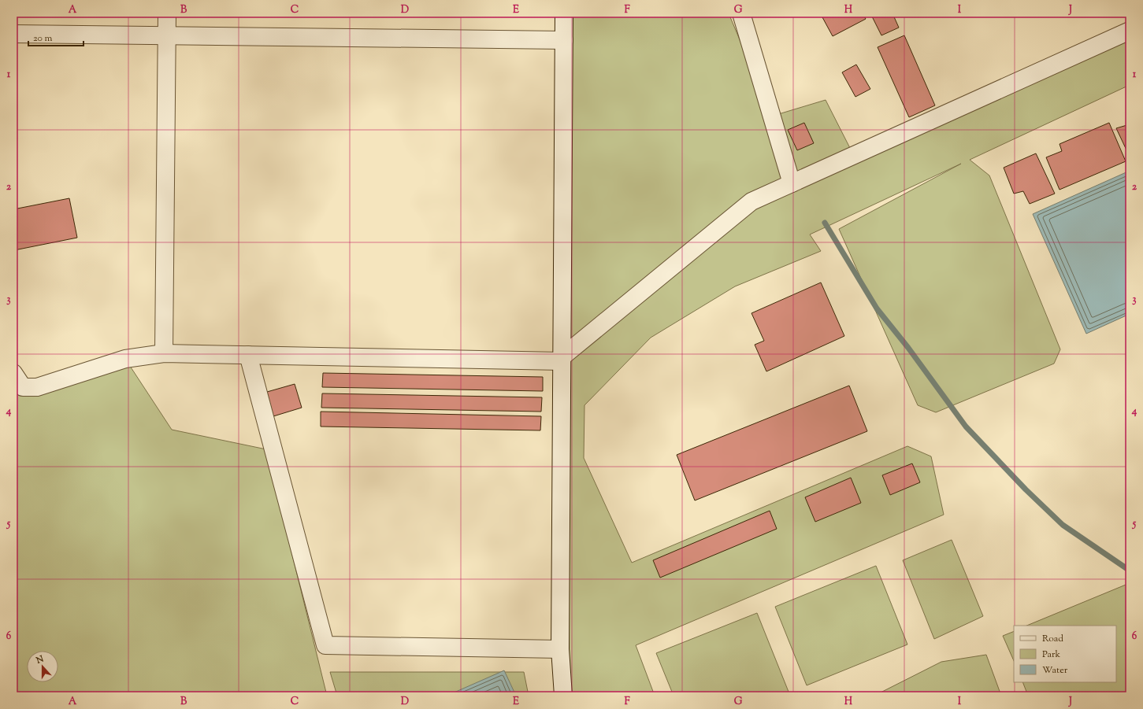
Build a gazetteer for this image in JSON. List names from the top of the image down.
{
  "legend": ["Road", "Park", "Water"],
  "scale_bar": "20 m",
  "north": "top",
  "grid": {
    "columns": [
      "A",
      "B",
      "C",
      "D",
      "E",
      "F",
      "G",
      "H",
      "I",
      "J"
    ],
    "rows": [
      "1",
      "2",
      "3",
      "4",
      "5",
      "6"
    ]
  }
}
